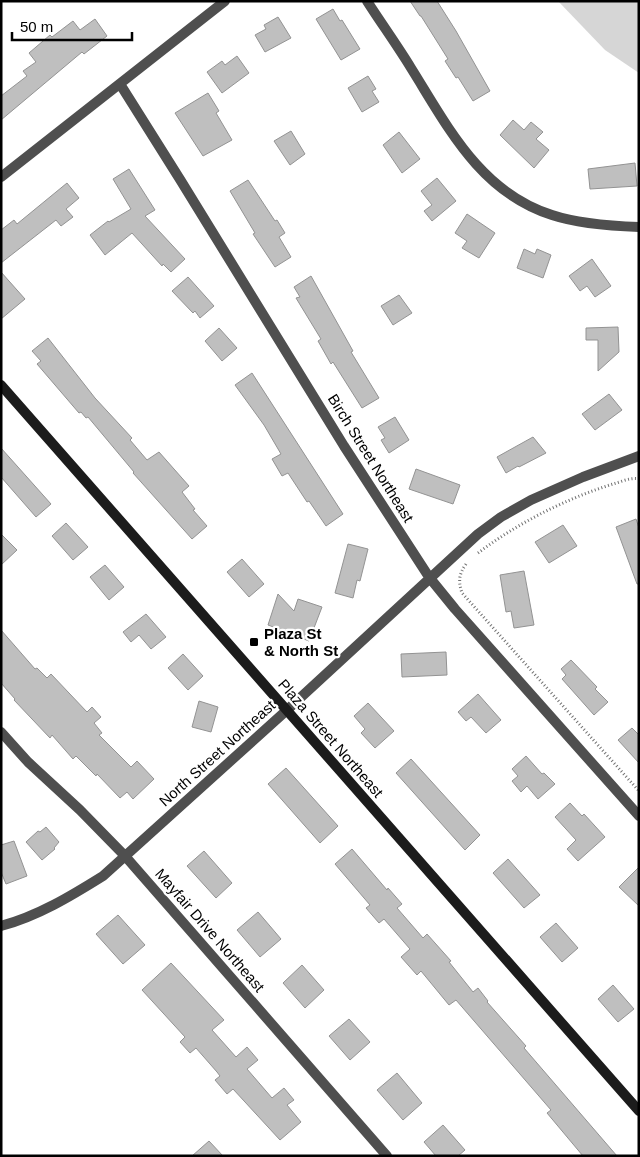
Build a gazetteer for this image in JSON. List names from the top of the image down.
{
  "streets": {
    "main road": ["Plaza Street Northeast"],
    "street": ["Birch Street Northeast", "North Street Northeast", "Mayfair Drive Northeast"]
  },
  "crossings": [
    ["Birch Street Northeast", "North Street Northeast"],
    ["Plaza Street Northeast", "North Street Northeast"],
    ["North Street Northeast", "Mayfair Drive Northeast"]
  ],
  "places": {
    "transit": ["Plaza St & North St"]
  },
  "scale_bar": "50 m"
}
